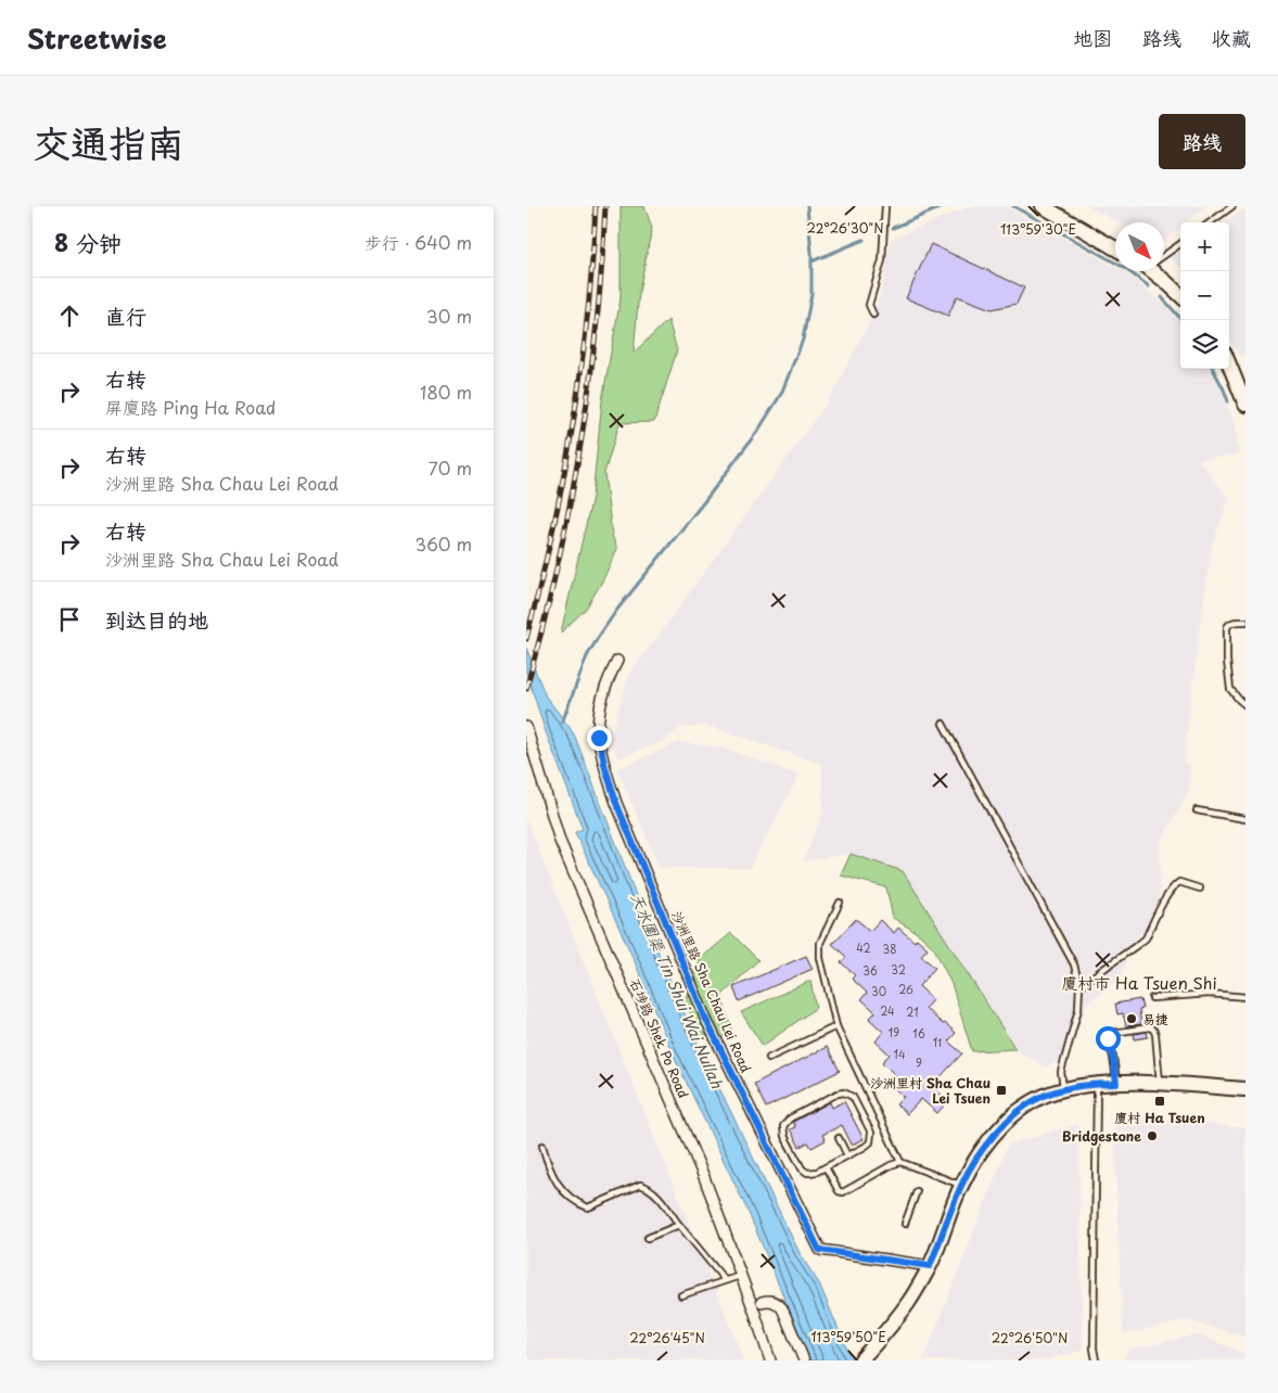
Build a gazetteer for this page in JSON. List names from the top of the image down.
{
  "streets": {
    "street": ["沙洲里路 Sha Chau Lei Road", "石埗路 Shek Po Road"]
  },
  "districts": ["廈村市 Ha Tsuen Shi"],
  "water": ["天水圍渠 Tin Shui Wai Nullah"],
  "places": {
    "other": ["易捷", "Bridgestone"],
    "transit": ["沙洲里村 Sha Chau Lei Tsuen", "廈村 Ha Tsuen"]
  },
  "house_numbers": [
    "42",
    "38",
    "32",
    "36",
    "26",
    "30",
    "24",
    "21",
    "19",
    "16",
    "11",
    "14",
    "9"
  ],
  "north": "bottom right",
  "page": {
    "header": "Streetwise",
    "nav": ["地图", "路线", "收藏"],
    "title": "交通指南",
    "buttons": "路线",
    "heading": ["8 分钟", "步行 · 640 m"],
    "map_buttons": ["+", "−"],
    "list": [
      ["直行", "30 m"],
      ["右转", "屏廈路 Ping Ha Road", "180 m"],
      ["右转", "沙洲里路 Sha Chau Lei Road", "70 m"],
      ["右转", "沙洲里路 Sha Chau Lei Road", "360 m"],
      "到达目的地"
    ]
  },
  "coordinates": [
    "22°26'30\"N",
    "113°59'30\"E",
    "113°59'50\"E",
    "22°26'45\"N",
    "22°26'50\"N"
  ]
}
